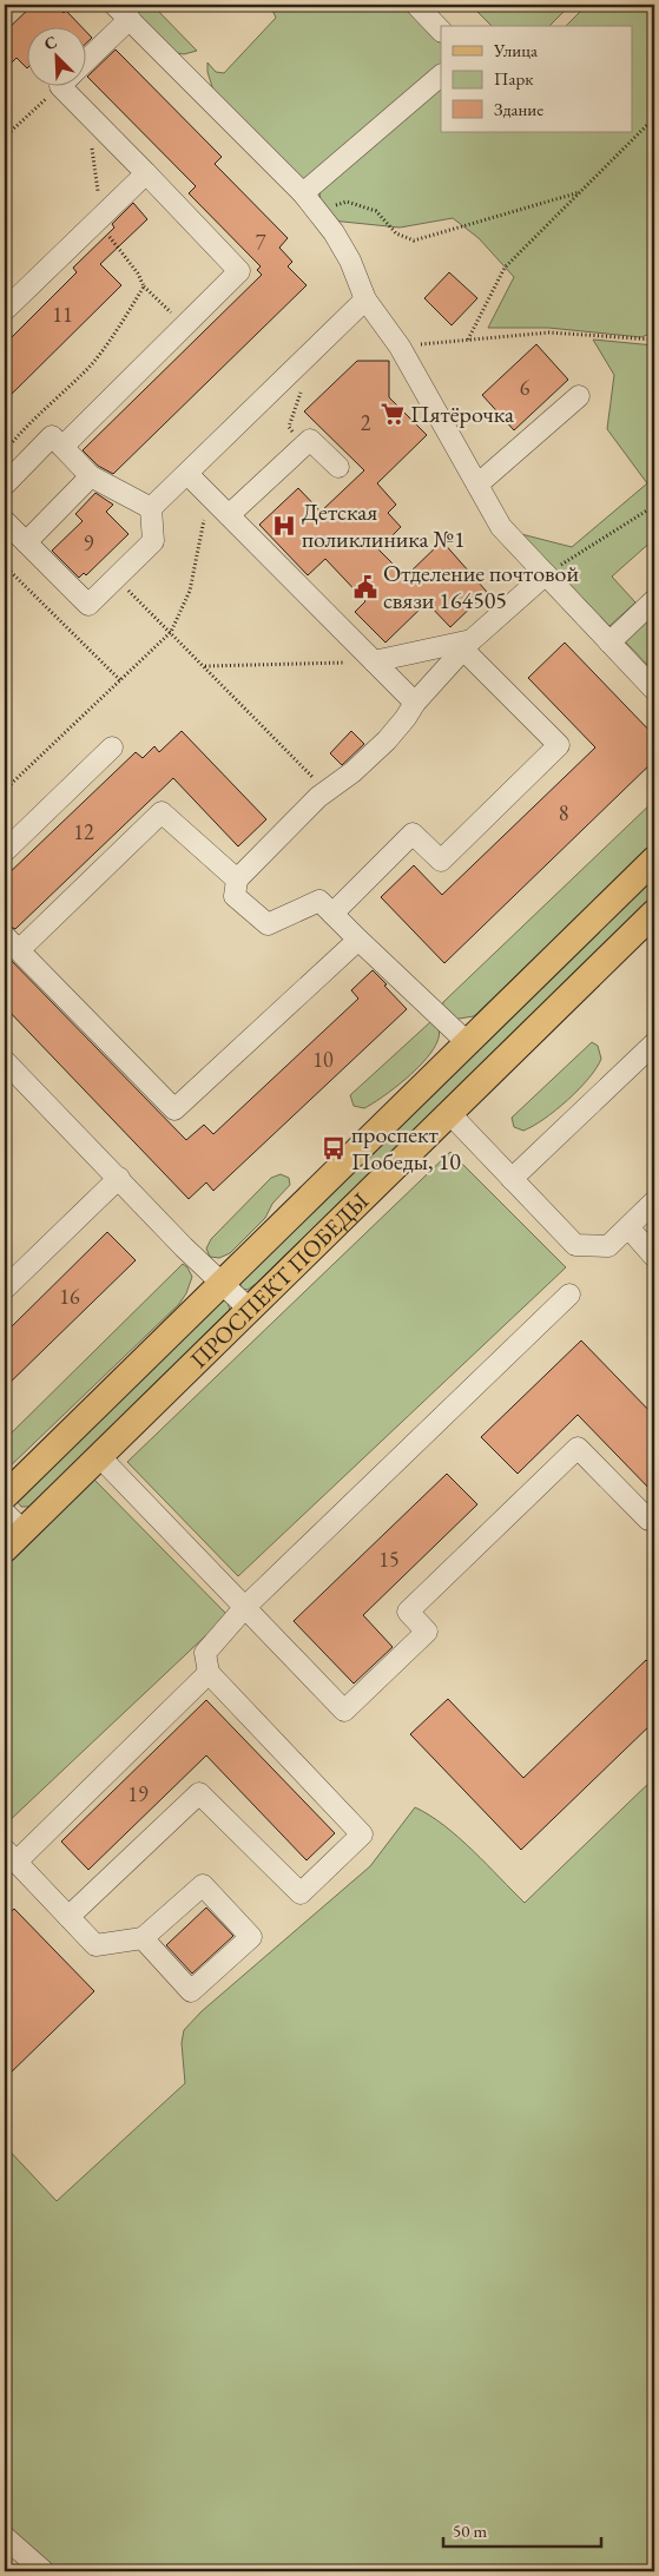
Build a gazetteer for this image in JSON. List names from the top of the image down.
{
  "streets": {
    "main road": ["ПРОСПЕКТ ПОБЕДЫ"]
  },
  "places": {
    "supermarket": ["Пятёрочка"],
    "hospital": ["Детская поликлиника №1"],
    "public building": ["Отделение почтовой связи 164505"],
    "bus stop": ["проспект Победы, 10"]
  },
  "house_numbers": [
    "7",
    "11",
    "6",
    "2",
    "9",
    "8",
    "12",
    "10",
    "16",
    "15",
    "19"
  ],
  "legend": ["Улица", "Парк", "Здание"],
  "scale_bar": "50 m",
  "north": "top left"
}
